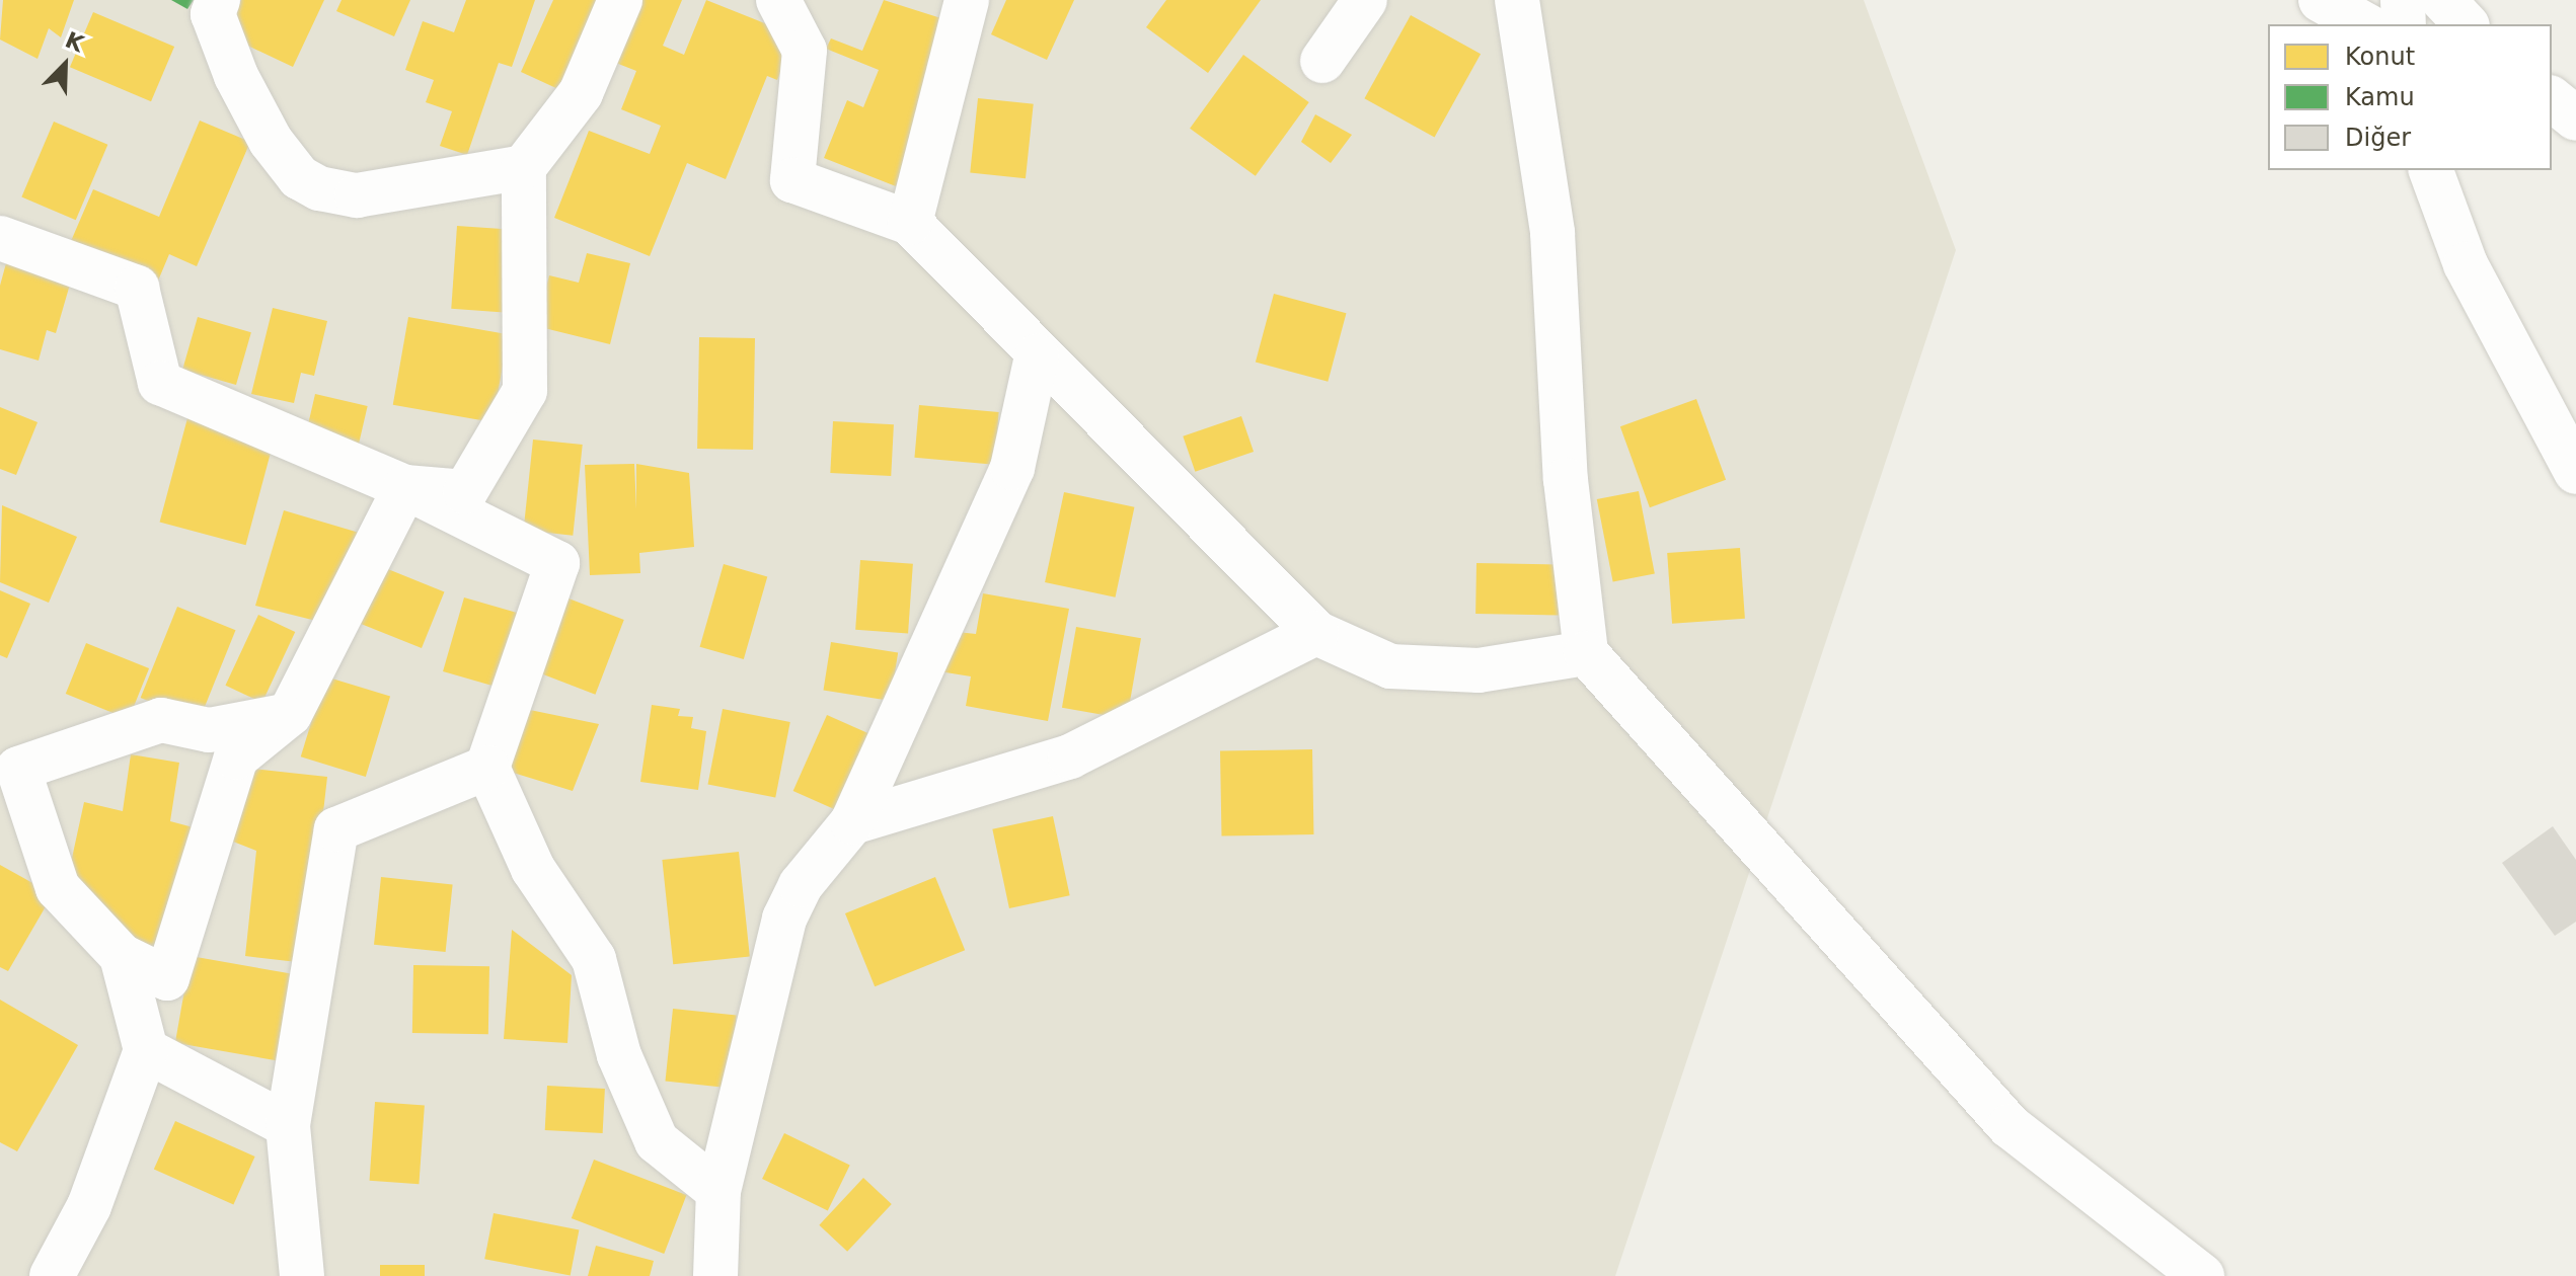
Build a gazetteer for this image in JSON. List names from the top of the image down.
{
  "legend": ["Konut", "Kamu", "Diğer"],
  "north": "top right"
}
